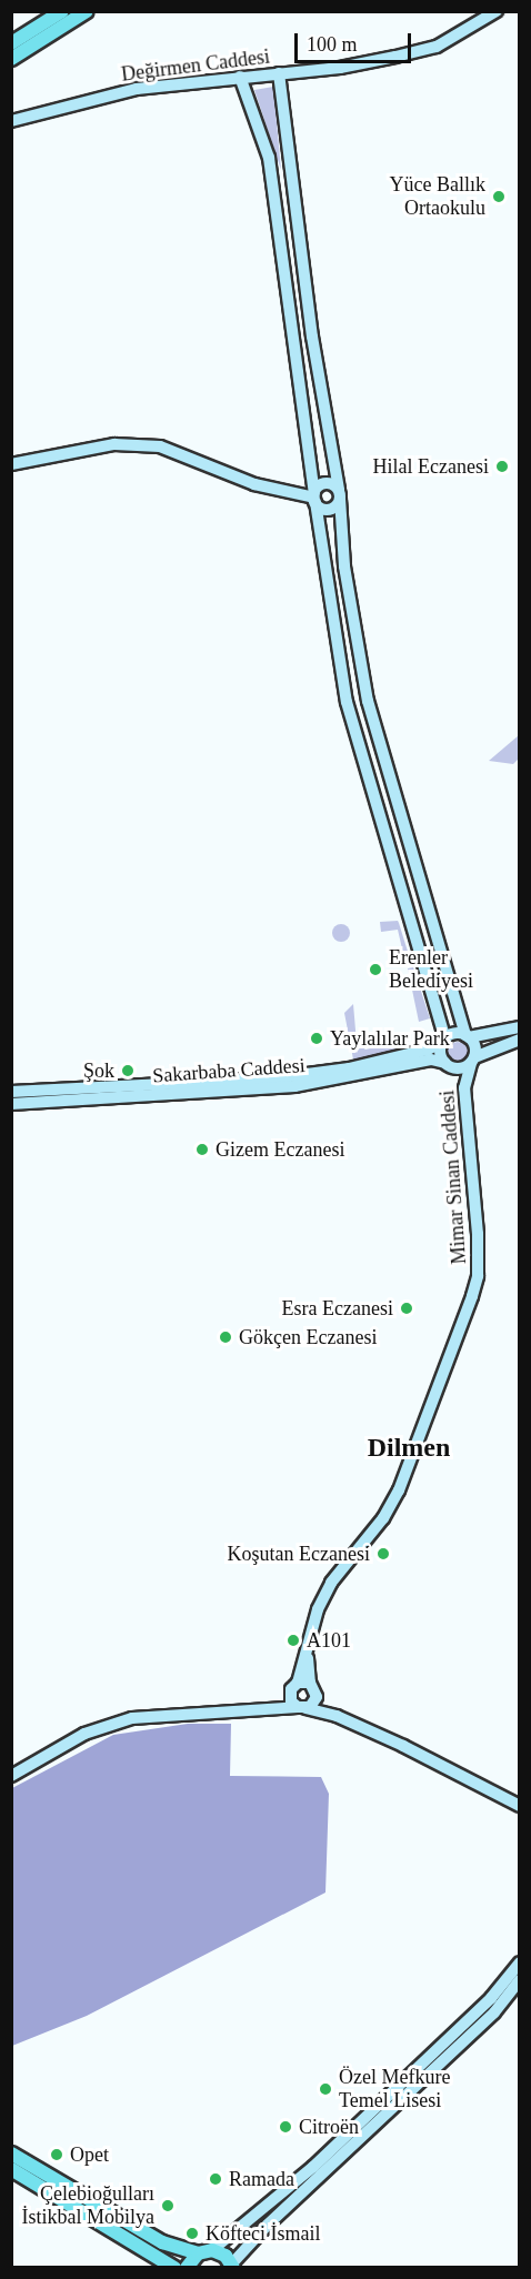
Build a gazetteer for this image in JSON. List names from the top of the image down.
{
  "streets": {
    "main road": ["Değirmen Caddesi", "Sakarbaba Caddesi", "Mimar Sinan Caddesi"]
  },
  "crossings": [
    ["Sakarbaba Caddesi", "Mimar Sinan Caddesi"]
  ],
  "districts": ["Dilmen"],
  "places": [
    "Yüce Ballık Ortaokulu",
    "Hilal Eczanesi",
    "Erenler Belediyesi",
    "Yaylalılar Park",
    "Şok",
    "Gizem Eczanesi",
    "Esra Eczanesi",
    "Gökçen Eczanesi",
    "Koşutan Eczanesi",
    "A101",
    "Özel Mefkure Temel Lisesi",
    "Citroën",
    "Opet",
    "Ramada",
    "Çelebioğulları İstikbal Mobilya",
    "Köfteci İsmail"
  ],
  "scale_bar": "100 m"
}
